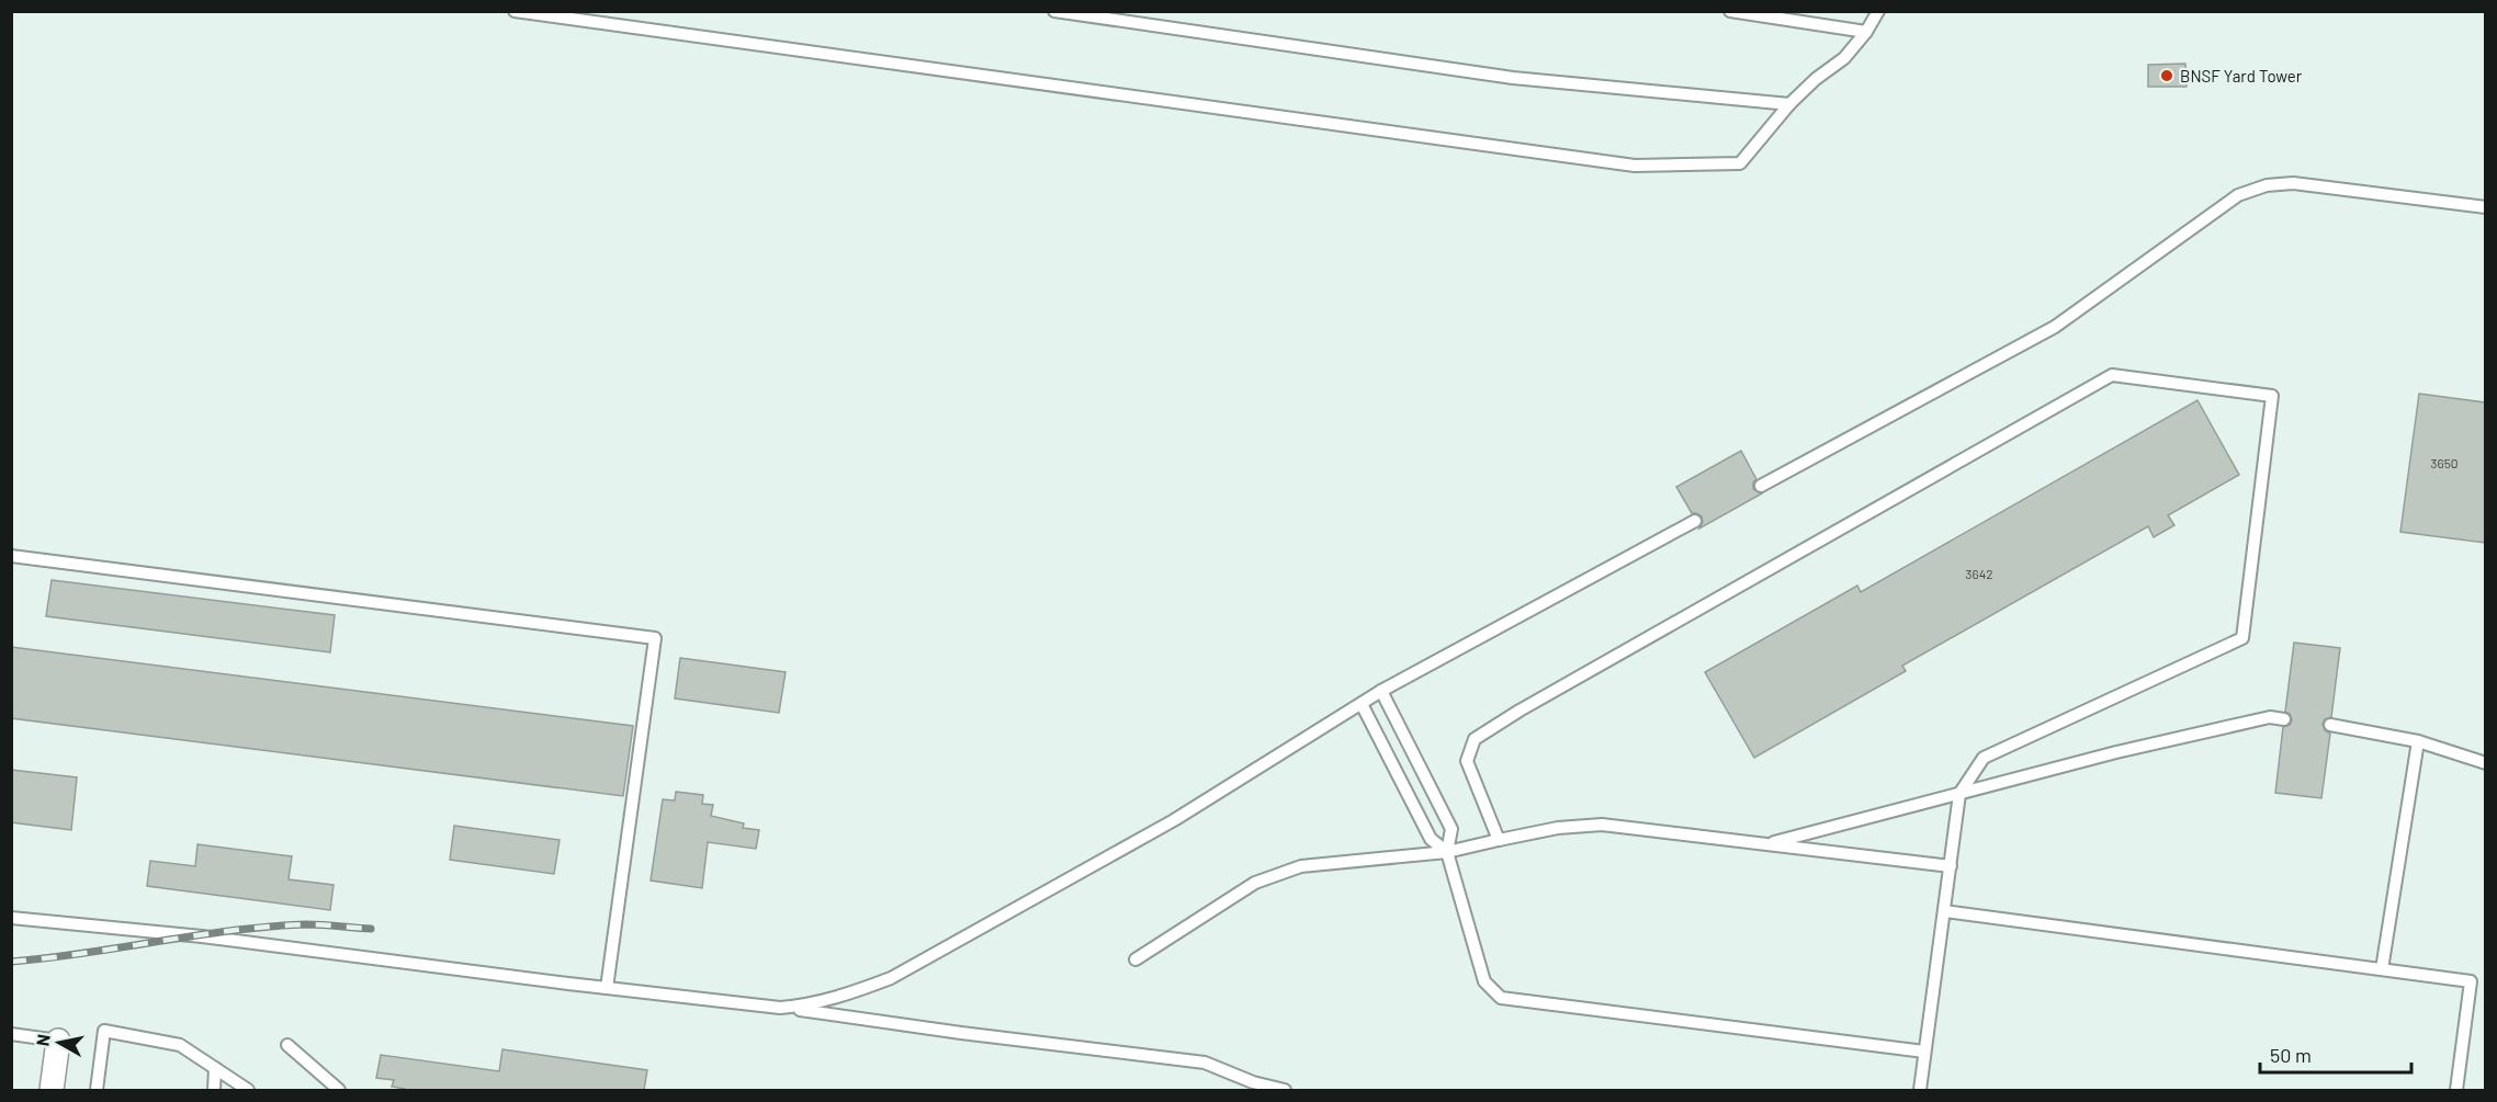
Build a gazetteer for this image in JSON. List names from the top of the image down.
{
  "places": ["BNSF Yard Tower"],
  "house_numbers": ["3650", "3642"],
  "scale_bar": "50 m",
  "north": "left"
}
